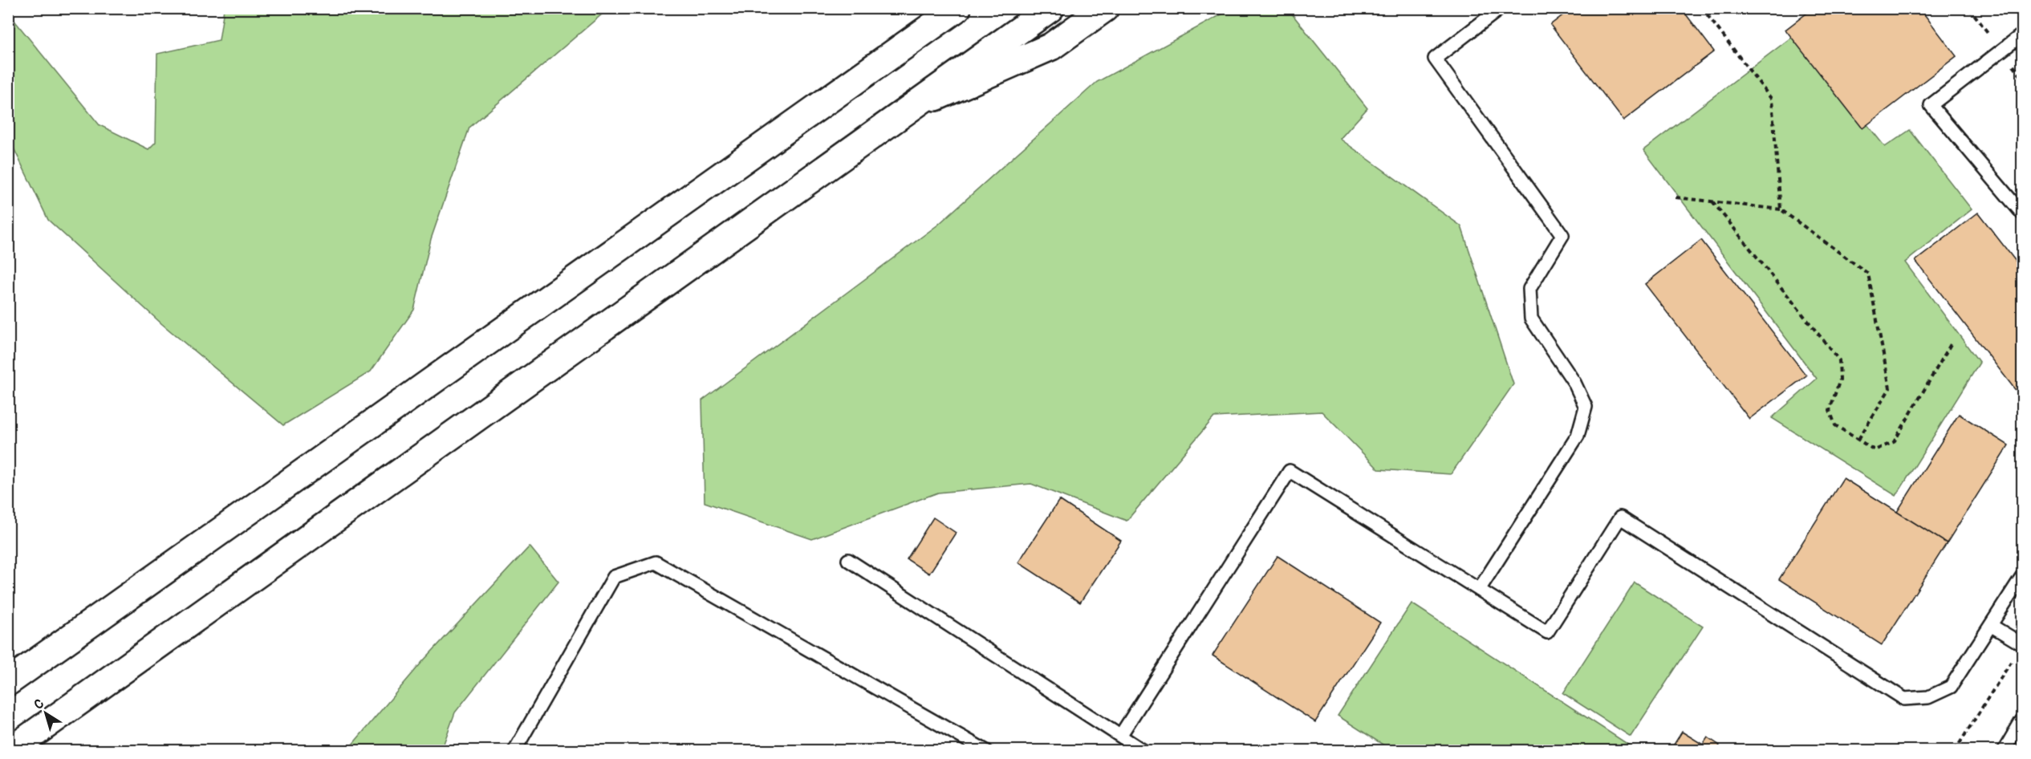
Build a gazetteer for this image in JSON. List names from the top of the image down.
{
  "north": "top left"
}
